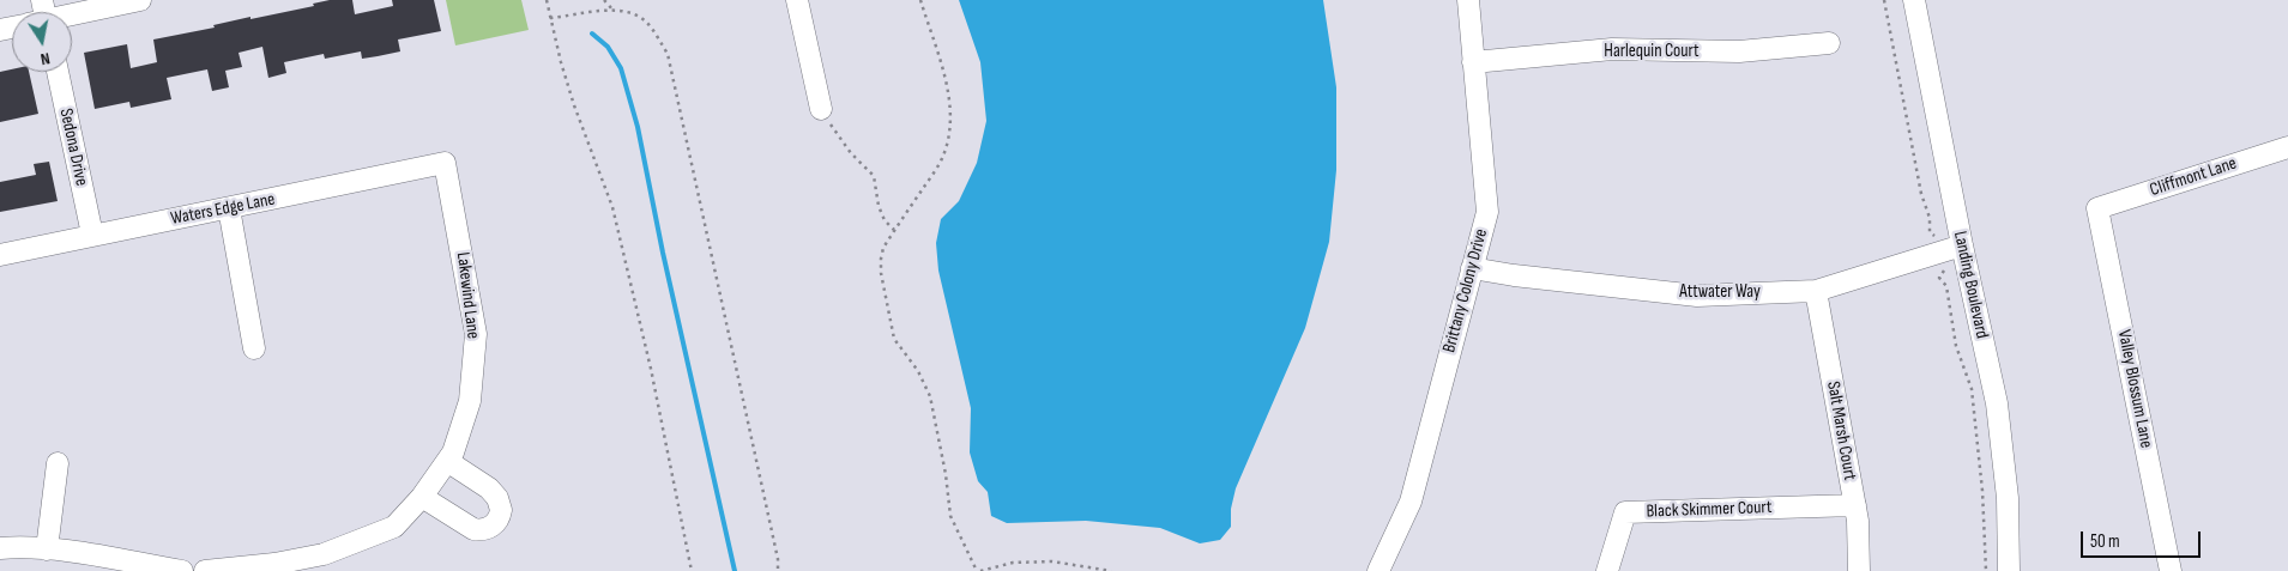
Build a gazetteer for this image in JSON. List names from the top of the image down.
{
  "streets": {
    "street": [
      "Harlequin Court",
      "Sedona Drive",
      "Cliffmont Lane",
      "Waters Edge Lane",
      "Landing Boulevard",
      "Brittany Colony Drive",
      "Attwater Way",
      "Lakewind Lane",
      "Valley Blossum Lane",
      "Salt Marsh Court",
      "Black Skimmer Court"
    ]
  },
  "crossings": [
    ["Harlequin Court", "Brittany Colony Drive"],
    ["Sedona Drive", "Waters Edge Lane"],
    ["Cliffmont Lane", "Valley Blossum Lane"],
    ["Waters Edge Lane", "Lakewind Lane"],
    ["Landing Boulevard", "Attwater Way"],
    ["Brittany Colony Drive", "Attwater Way"],
    ["Attwater Way", "Salt Marsh Court"],
    ["Salt Marsh Court", "Black Skimmer Court"]
  ],
  "scale_bar": "50 m",
  "north": "bottom"
}
